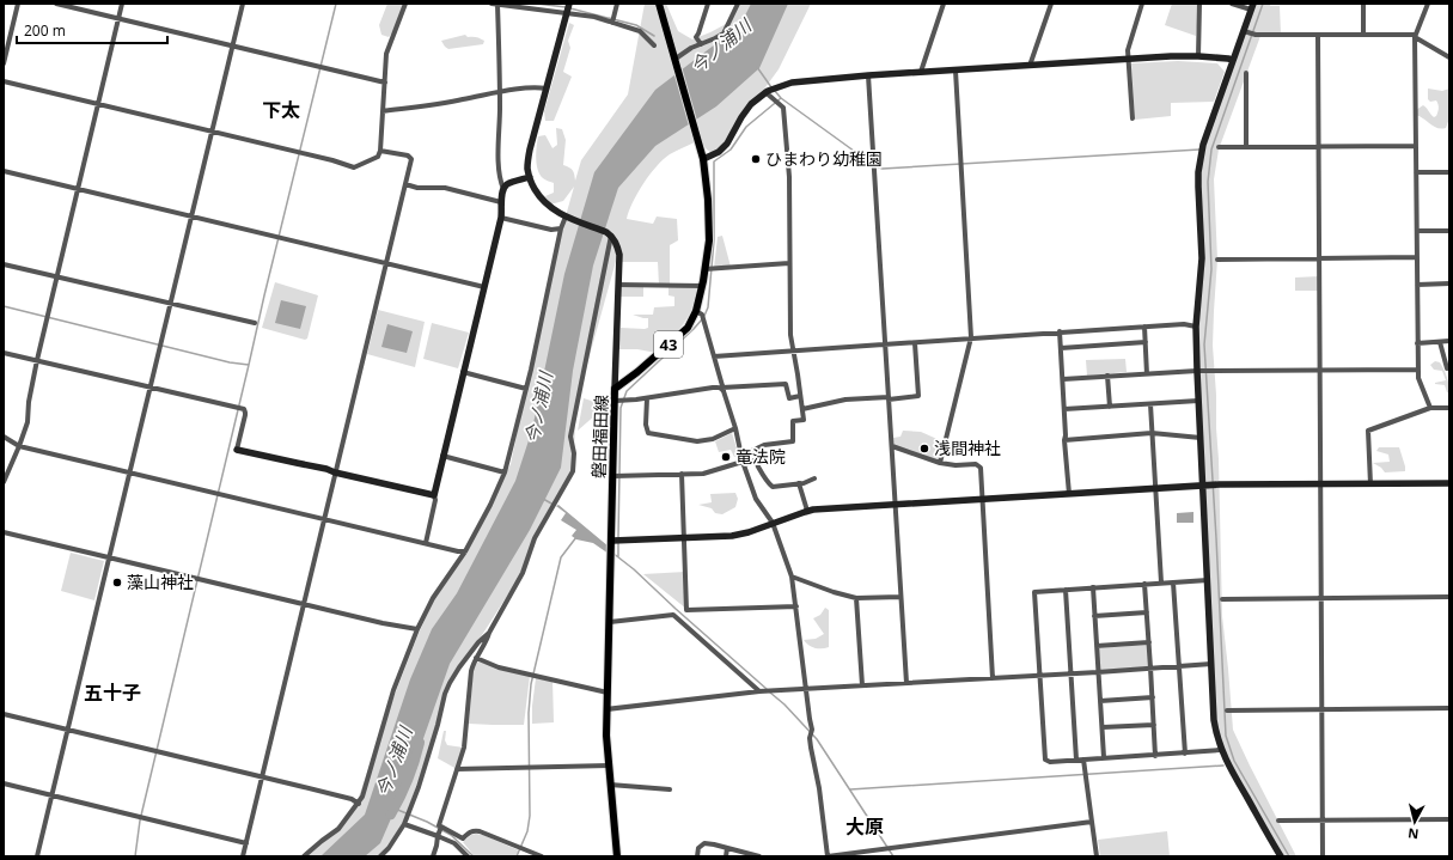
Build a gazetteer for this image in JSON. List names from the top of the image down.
{
  "streets": {
    "main road": ["43", "磐田福田線"]
  },
  "districts": ["下太", "五十子", "大原"],
  "water": ["今ノ浦川"],
  "places": [
    "ひまわり幼稚園",
    "浅間神社",
    "竜法院",
    "藻山神社"
  ],
  "scale_bar": "200 m",
  "north": "bottom"
}
